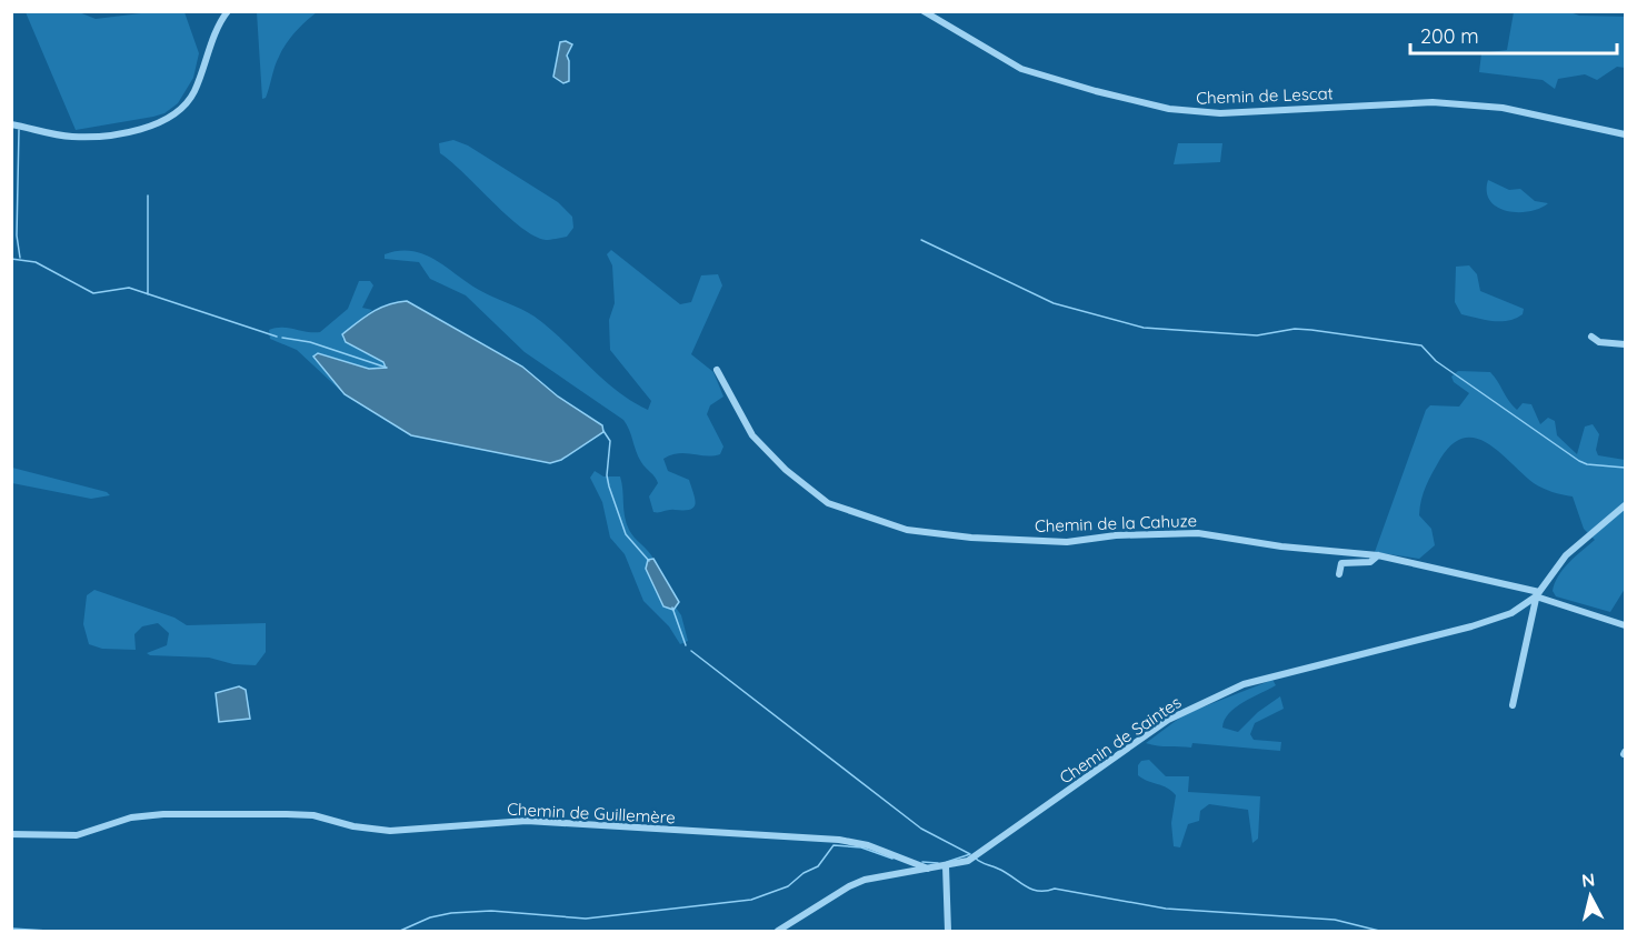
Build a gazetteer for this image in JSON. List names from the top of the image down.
{
  "streets": {
    "street": [
      "Chemin de Lescat",
      "Chemin de la Cahuze",
      "Chemin de Saintes",
      "Chemin de Guillemère"
    ]
  },
  "crossings": [
    ["Chemin de la Cahuze", "Chemin de Saintes"],
    ["Chemin de Saintes", "Chemin de Guillemère"]
  ],
  "scale_bar": "200 m",
  "north": "top"
}
